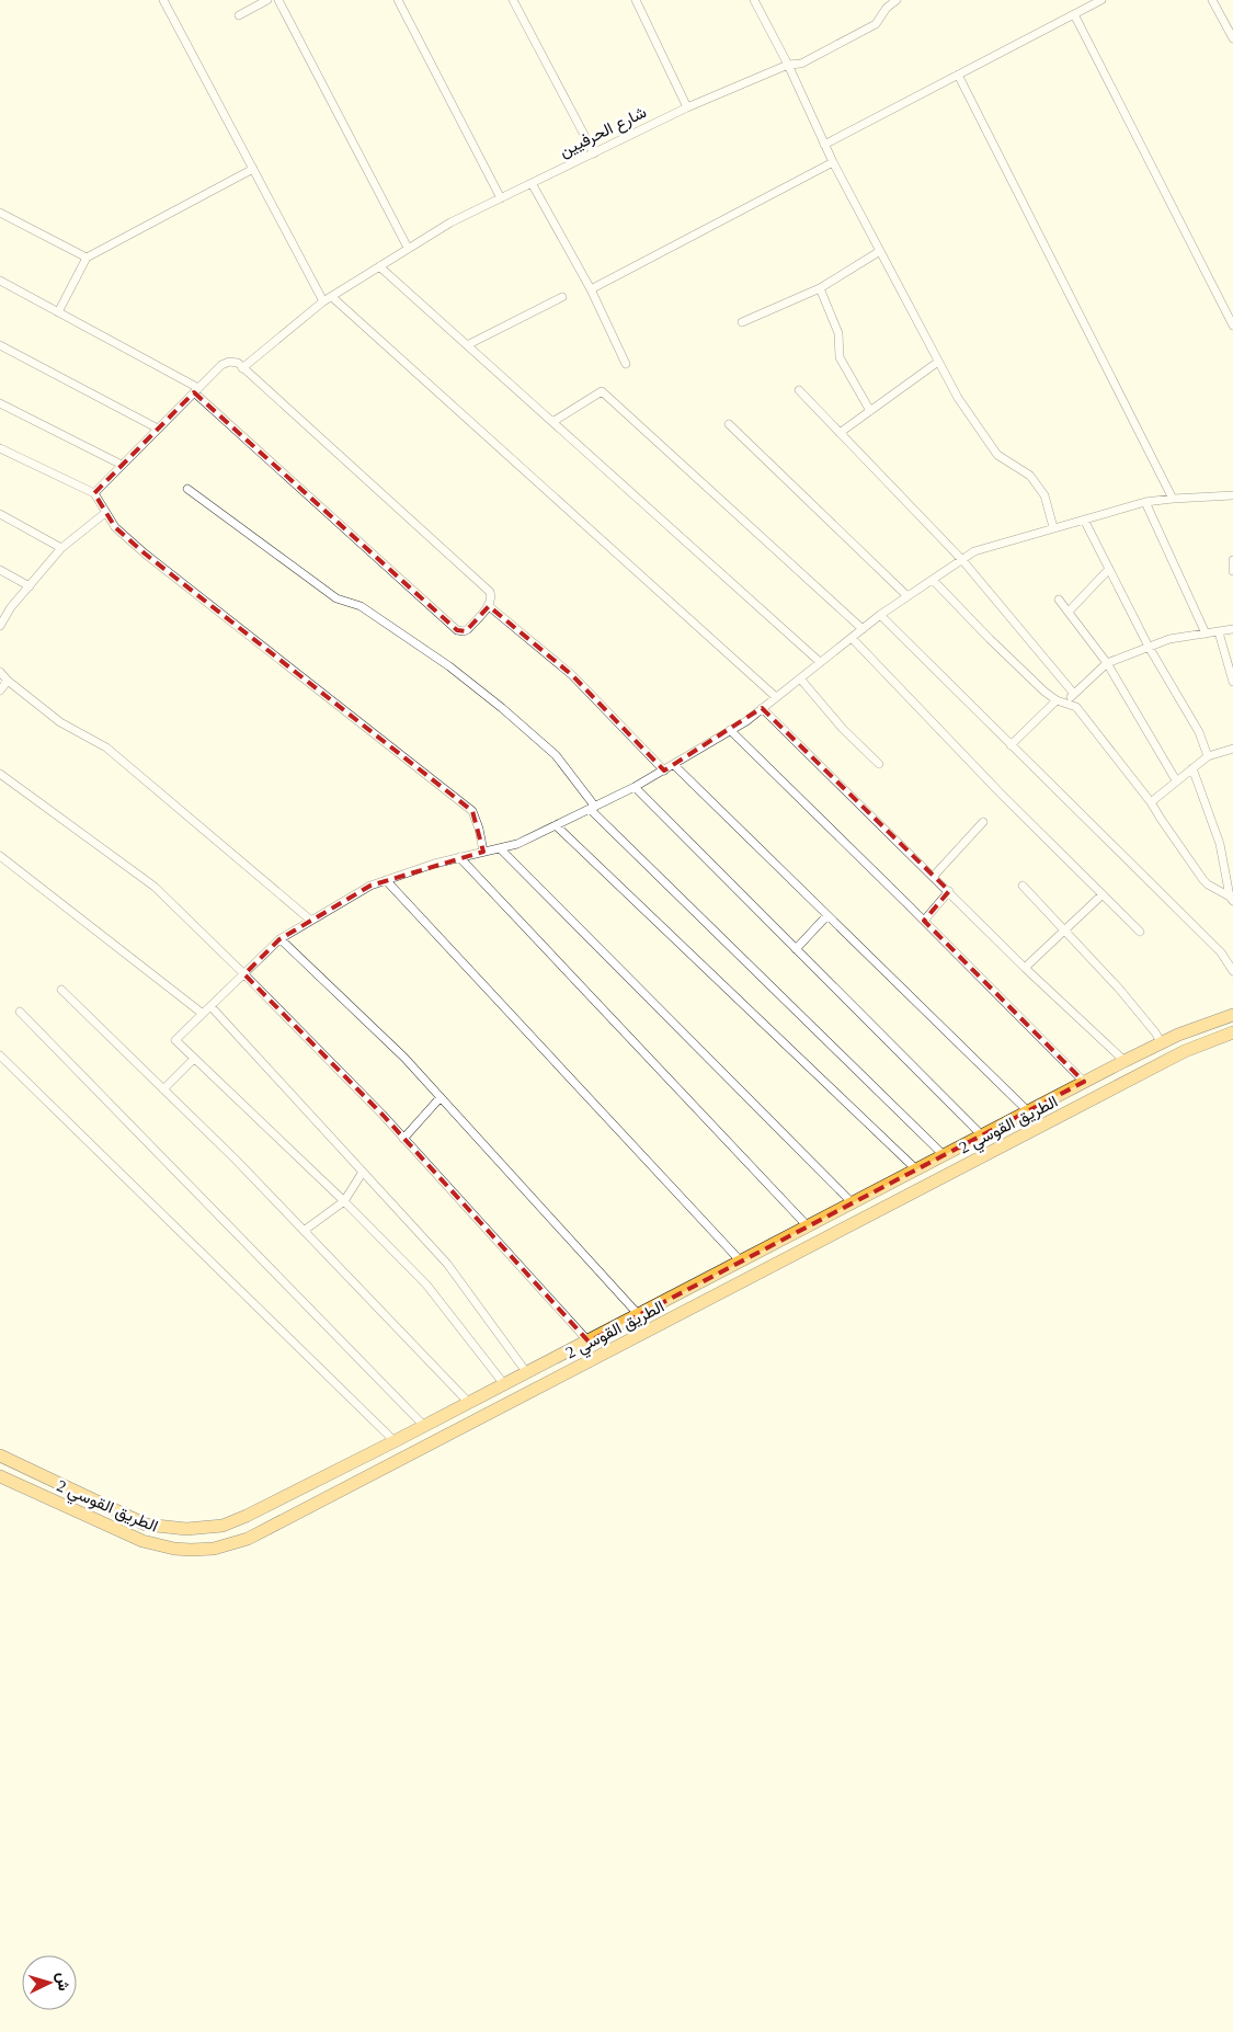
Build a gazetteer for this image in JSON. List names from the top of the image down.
{
  "streets": {
    "highway": ["الطريق القوسي 2"],
    "street": ["شارع الحرفيين"]
  },
  "north": "right"
}
